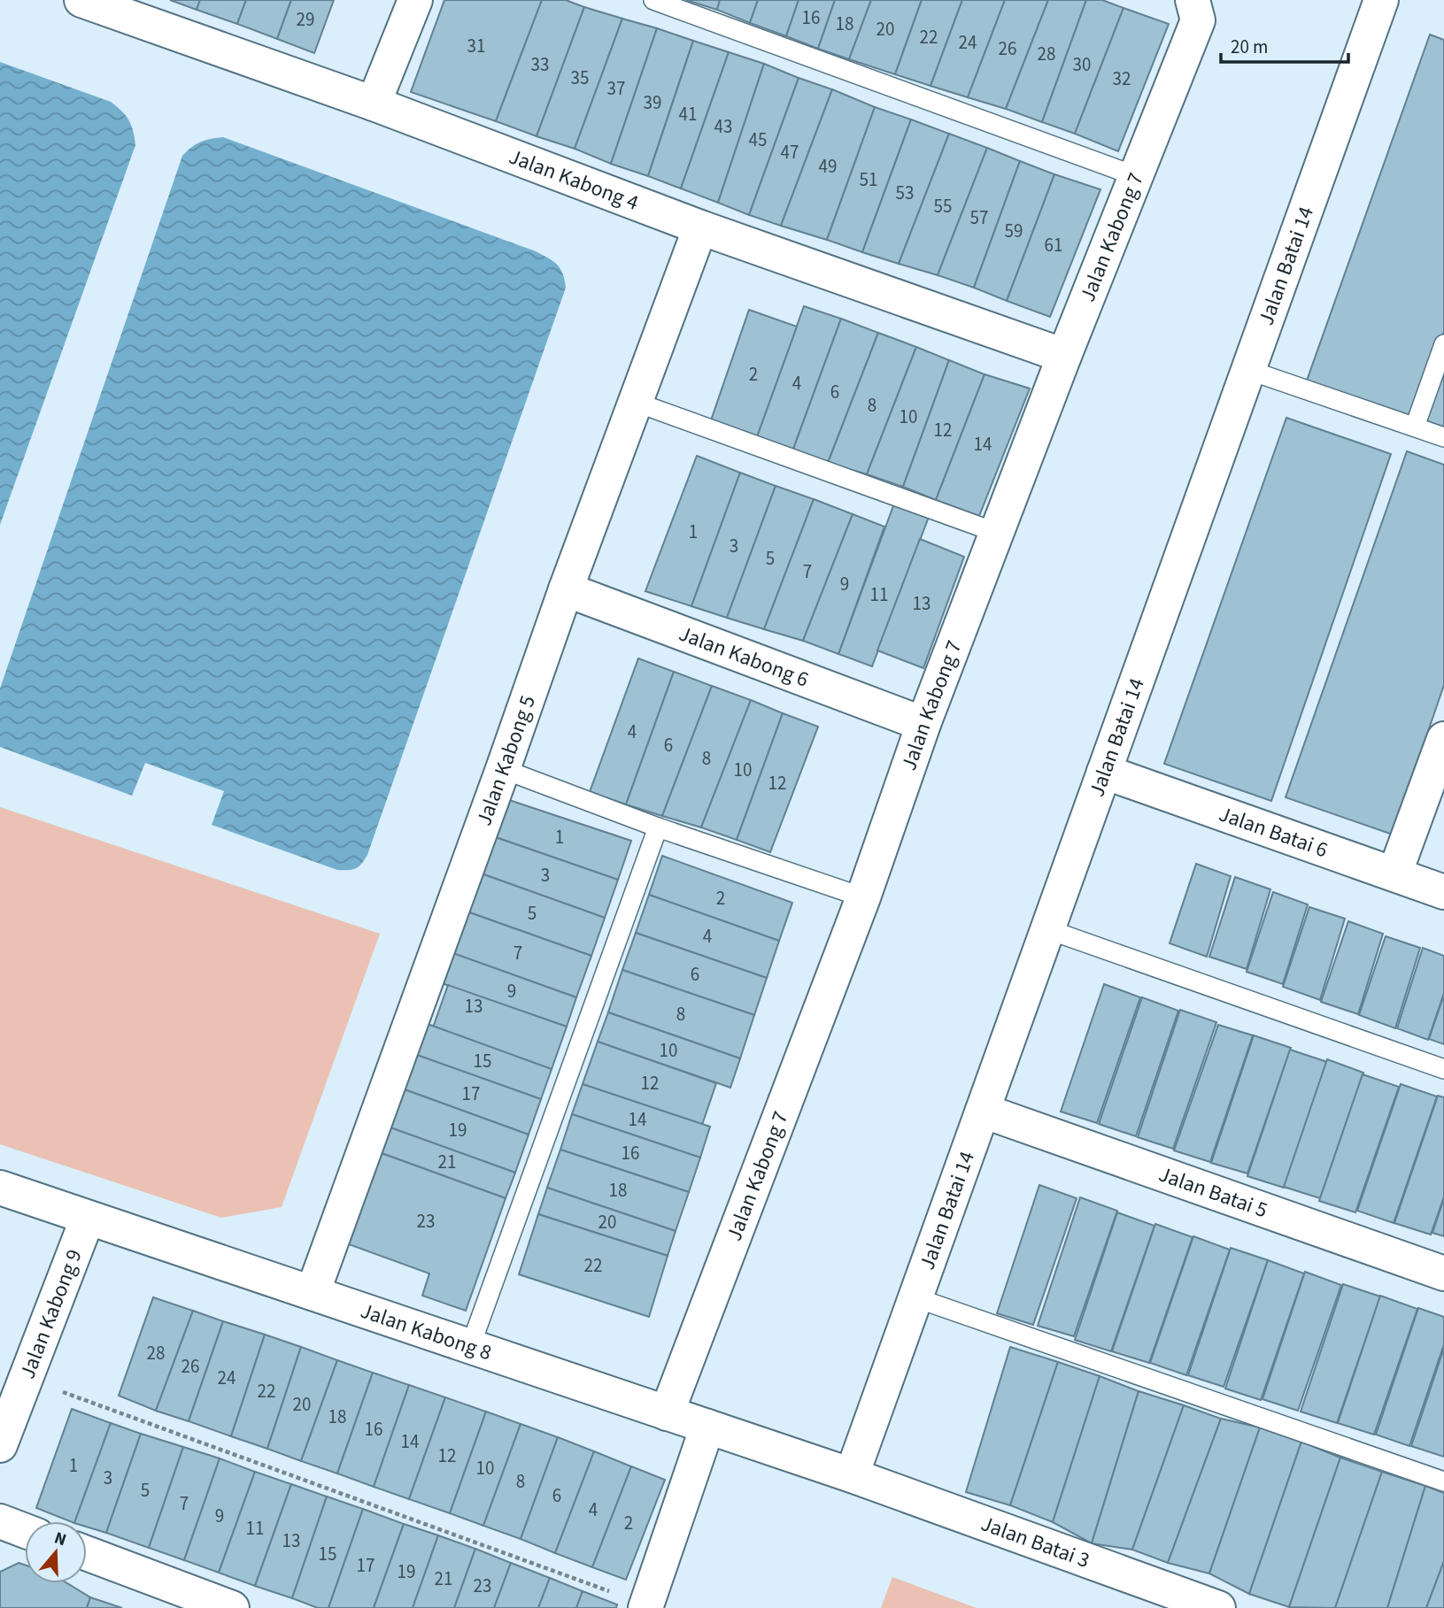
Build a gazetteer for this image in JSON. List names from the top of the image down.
{
  "streets": {
    "street": [
      "Jalan Kabong 4",
      "Jalan Kabong 7",
      "Jalan Batai 14",
      "Jalan Kabong 6",
      "Jalan Kabong 5",
      "Jalan Batai 6",
      "Jalan Batai 5",
      "Jalan Kabong 9",
      "Jalan Kabong 8",
      "Jalan Batai 3"
    ]
  },
  "crossings": [
    ["Jalan Kabong 4", "Jalan Kabong 7"],
    ["Jalan Kabong 4", "Jalan Kabong 5"],
    ["Jalan Kabong 7", "Jalan Kabong 6"],
    ["Jalan Kabong 7", "Jalan Kabong 8"],
    ["Jalan Batai 14", "Jalan Batai 6"],
    ["Jalan Batai 14", "Jalan Batai 5"],
    ["Jalan Batai 14", "Jalan Kabong 8"],
    ["Jalan Batai 14", "Jalan Batai 3"],
    ["Jalan Kabong 6", "Jalan Kabong 5"],
    ["Jalan Kabong 5", "Jalan Kabong 8"],
    ["Jalan Kabong 9", "Jalan Kabong 8"],
    ["Jalan Kabong 8", "Jalan Batai 3"]
  ],
  "house_numbers": [
    "16",
    "29",
    "18",
    "20",
    "22",
    "24",
    "31",
    "26",
    "28",
    "33",
    "30",
    "35",
    "32",
    "37",
    "39",
    "41",
    "43",
    "45",
    "47",
    "49",
    "51",
    "53",
    "55",
    "57",
    "59",
    "61",
    "2",
    "4",
    "6",
    "8",
    "10",
    "12",
    "14",
    "1",
    "3",
    "5",
    "7",
    "9",
    "11",
    "13",
    "4",
    "6",
    "8",
    "10",
    "12",
    "1",
    "3",
    "2",
    "5",
    "4",
    "7",
    "6",
    "9",
    "13",
    "8",
    "10",
    "15",
    "12",
    "17",
    "14",
    "19",
    "16",
    "21",
    "18",
    "23",
    "20",
    "22",
    "28",
    "26",
    "24",
    "22",
    "20",
    "18",
    "16",
    "14",
    "12",
    "1",
    "10",
    "3",
    "8",
    "5",
    "6",
    "7",
    "4",
    "9",
    "2",
    "11",
    "13",
    "15",
    "17",
    "19",
    "21",
    "23"
  ],
  "scale_bar": "20 m",
  "north": "top"
}
